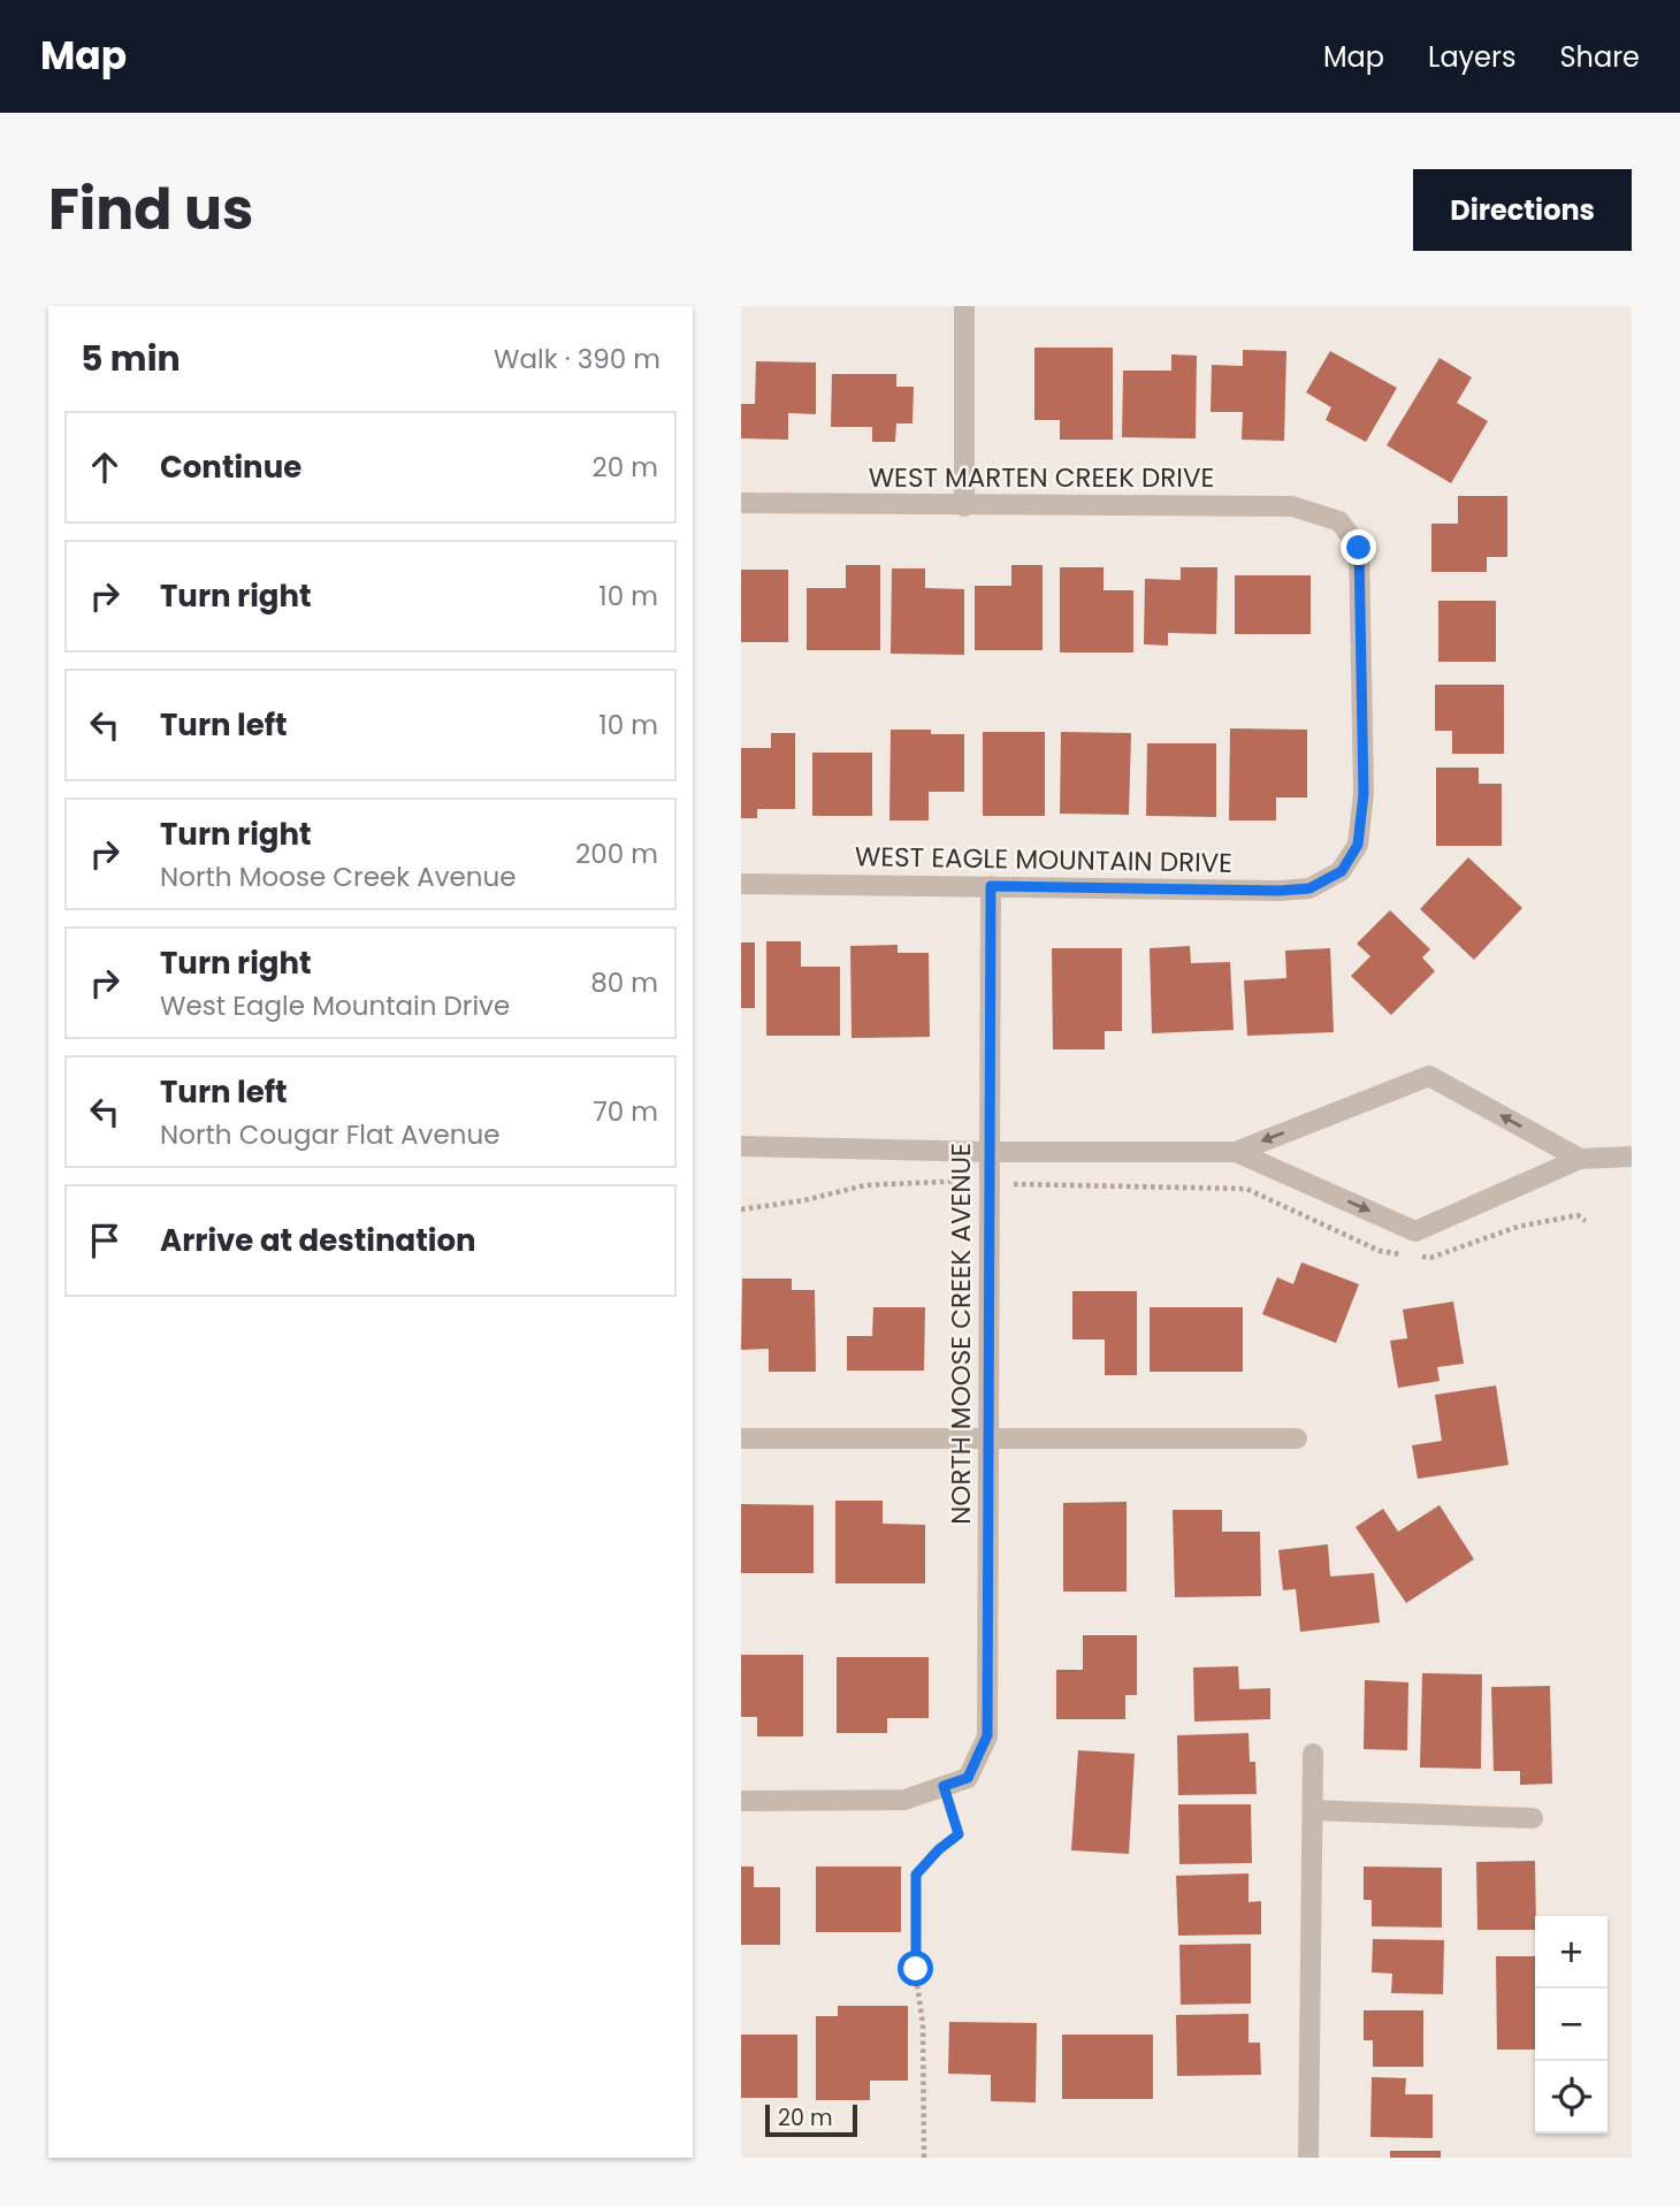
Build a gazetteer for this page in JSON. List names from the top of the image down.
{
  "streets": {
    "street": ["WEST MARTEN CREEK DRIVE", "WEST EAGLE MOUNTAIN DRIVE", "NORTH MOOSE CREEK AVENUE"]
  },
  "crossings": [
    ["WEST MARTEN CREEK DRIVE", "WEST EAGLE MOUNTAIN DRIVE"],
    ["WEST EAGLE MOUNTAIN DRIVE", "NORTH MOOSE CREEK AVENUE"]
  ],
  "scale_bar": "20 m",
  "page": {
    "header": "Map",
    "nav": ["Map", "Layers", "Share"],
    "title": "Find us",
    "buttons": "Directions",
    "heading": ["5 min", "Walk · 390 m"],
    "list": [
      ["Continue", "20 m"],
      ["Turn right", "10 m"],
      ["Turn left", "10 m"],
      ["Turn right", "North Moose Creek Avenue", "200 m"],
      ["Turn right", "West Eagle Mountain Drive", "80 m"],
      ["Turn left", "North Cougar Flat Avenue", "70 m"],
      "Arrive at destination"
    ],
    "map_buttons": ["+", "−"],
    "scale": "20 m"
  }
}
